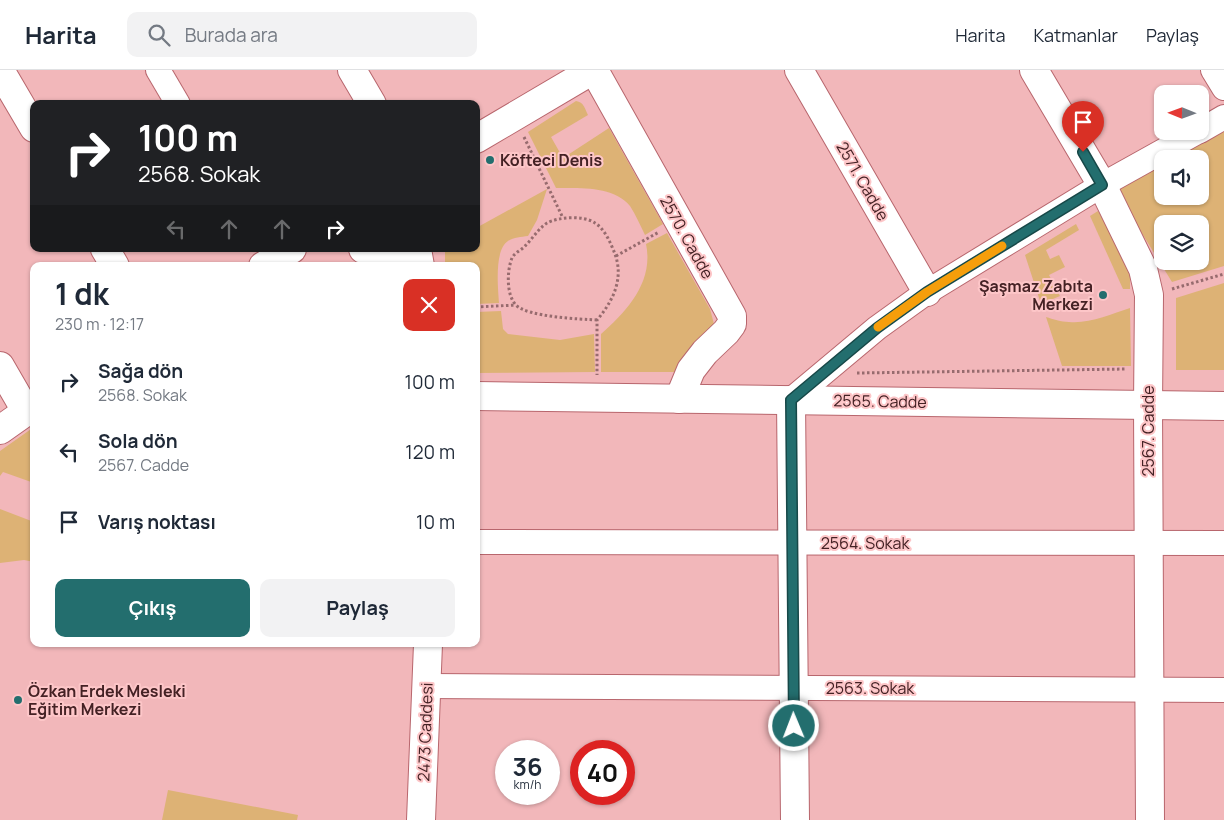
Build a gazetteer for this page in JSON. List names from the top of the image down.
{
  "streets": {
    "street": [
      "2571. Cadde",
      "2570. Cadde",
      "2565. Cadde",
      "2567. Cadde",
      "2564. Sokak",
      "2563. Sokak",
      "2473 Caddesi"
    ]
  },
  "crossings": [
    ["2570. Cadde", "2565. Cadde"],
    ["2565. Cadde", "2567. Cadde"],
    ["2567. Cadde", "2564. Sokak"],
    ["2567. Cadde", "2563. Sokak"],
    ["2563. Sokak", "2473 Caddesi"]
  ],
  "places": ["Köfteci Denis", "Şaşmaz Zabıta Merkezi", "Özkan Erdek Mesleki Eğitim Merkezi"],
  "north": "left",
  "page": {
    "header": "Harita",
    "search": "Burada ara",
    "nav": ["Harita", "Katmanlar", "Paylaş"],
    "turn": ["100 m", "2568. Sokak"],
    "heading": ["1 dk", "230 m · 12:17"],
    "list": [
      {
        "name": "Sağa dön",
        "note": "2568. Sokak",
        "value": "100 m"
      },
      {
        "name": "Sola dön",
        "note": "2567. Cadde",
        "value": "120 m"
      },
      {
        "name": "Varış noktası",
        "value": "10 m"
      }
    ],
    "buttons": ["Çıkış", "Paylaş"],
    "speed": "36 km/h",
    "limit": "40"
  }
}
